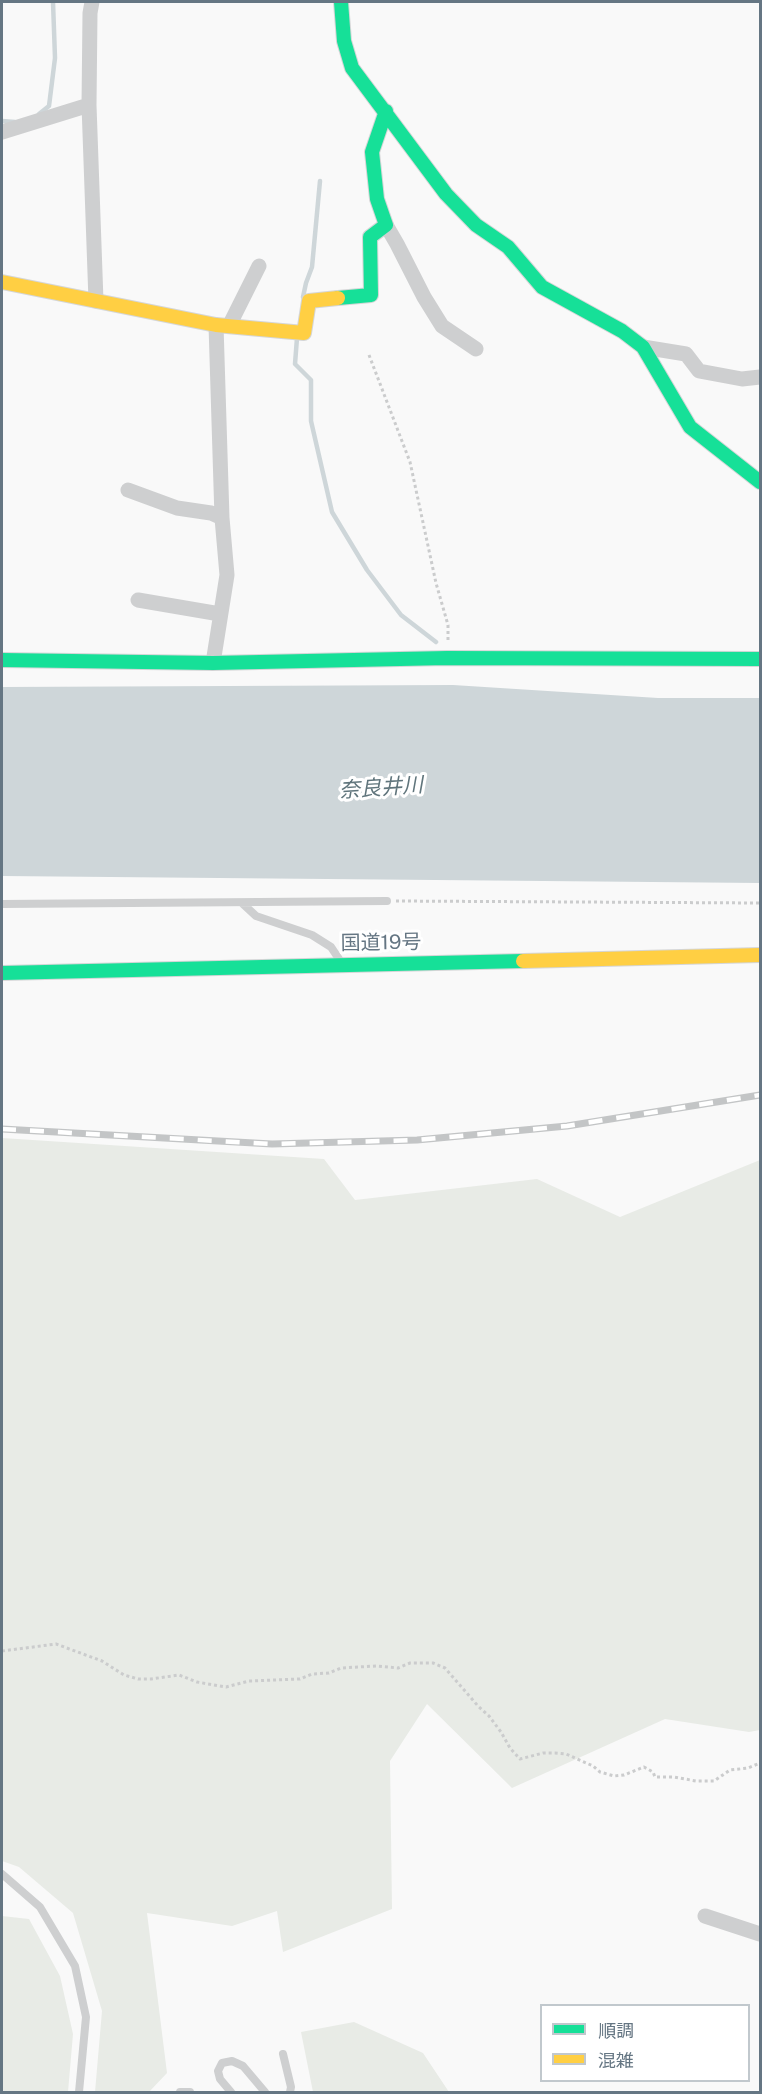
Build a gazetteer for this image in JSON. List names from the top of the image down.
{
  "streets": {
    "main road": ["国道19号"]
  },
  "water": ["奈良井川"],
  "legend": ["順調", "混雑"]
}
